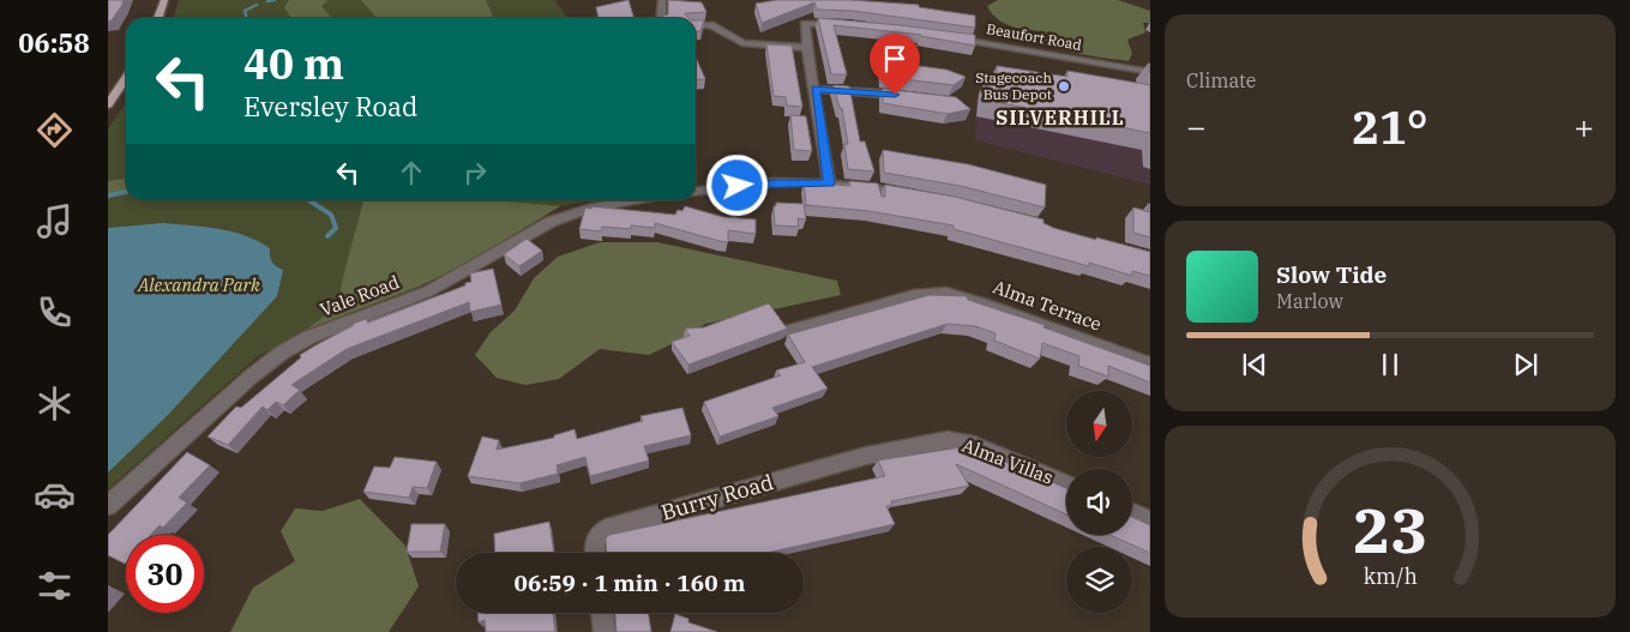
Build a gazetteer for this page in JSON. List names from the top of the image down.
{
  "streets": {
    "street": [
      "Beaufort Road",
      "Vale Road",
      "Alma Terrace",
      "Alma Villas",
      "Burry Road"
    ]
  },
  "crossings": [
    ["Alma Villas", "Burry Road"]
  ],
  "districts": ["SILVERHILL"],
  "parks": ["Alexandra Park"],
  "places": ["Stagecoach Bus Depot"],
  "north": "bottom",
  "page": {
    "tabs": "06:58",
    "tile": "Climate",
    "turn": ["40 m", "Eversley Road"],
    "heat": ["−", "21°", "+"],
    "song": ["Slow Tide", "Marlow"],
    "limit": "30",
    "trip": "06:59 · 1 min · 160 m",
    "gauge": ["23", "km/h"]
  }
}
